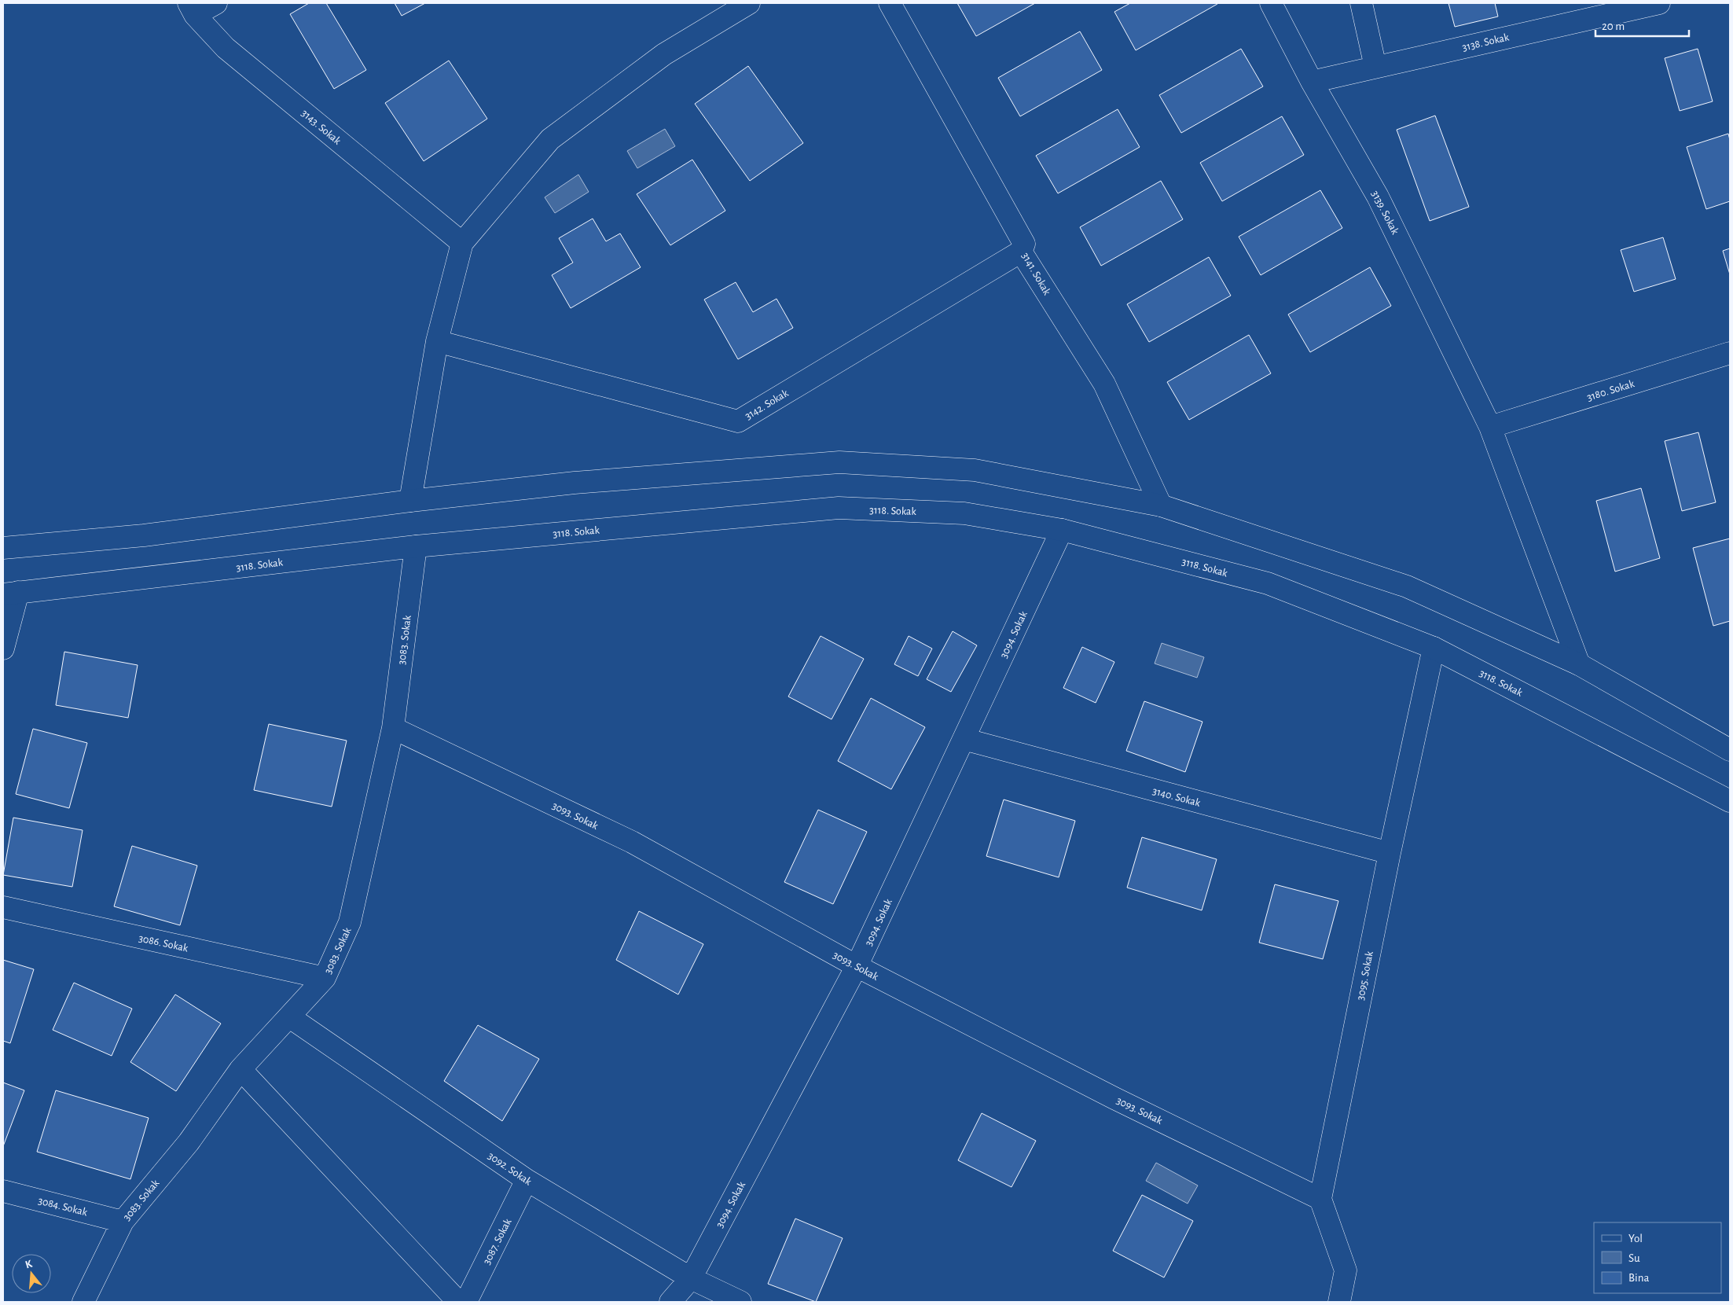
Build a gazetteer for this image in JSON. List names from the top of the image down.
{
  "streets": {
    "street": [
      "3138. Sokak",
      "3143. Sokak",
      "3139. Sokak",
      "3141. Sokak",
      "3180. Sokak",
      "3142. Sokak",
      "3118. Sokak",
      "3094. Sokak",
      "3083. Sokak",
      "3140. Sokak",
      "3093. Sokak",
      "3086. Sokak",
      "3095. Sokak",
      "3092. Sokak",
      "3084. Sokak",
      "3087. Sokak"
    ]
  },
  "crossings": [
    ["3138. Sokak", "3139. Sokak"],
    ["3139. Sokak", "3180. Sokak"],
    ["3141. Sokak", "3142. Sokak"],
    ["3118. Sokak", "3094. Sokak"],
    ["3118. Sokak", "3083. Sokak"],
    ["3118. Sokak", "3095. Sokak"],
    ["3094. Sokak", "3140. Sokak"],
    ["3094. Sokak", "3093. Sokak"],
    ["3094. Sokak", "3092. Sokak"],
    ["3083. Sokak", "3093. Sokak"],
    ["3083. Sokak", "3086. Sokak"],
    ["3083. Sokak", "3092. Sokak"],
    ["3083. Sokak", "3084. Sokak"],
    ["3140. Sokak", "3095. Sokak"],
    ["3093. Sokak", "3095. Sokak"],
    ["3092. Sokak", "3087. Sokak"]
  ],
  "legend": ["Yol", "Su", "Bina"],
  "scale_bar": "20 m",
  "north": "top"
}
